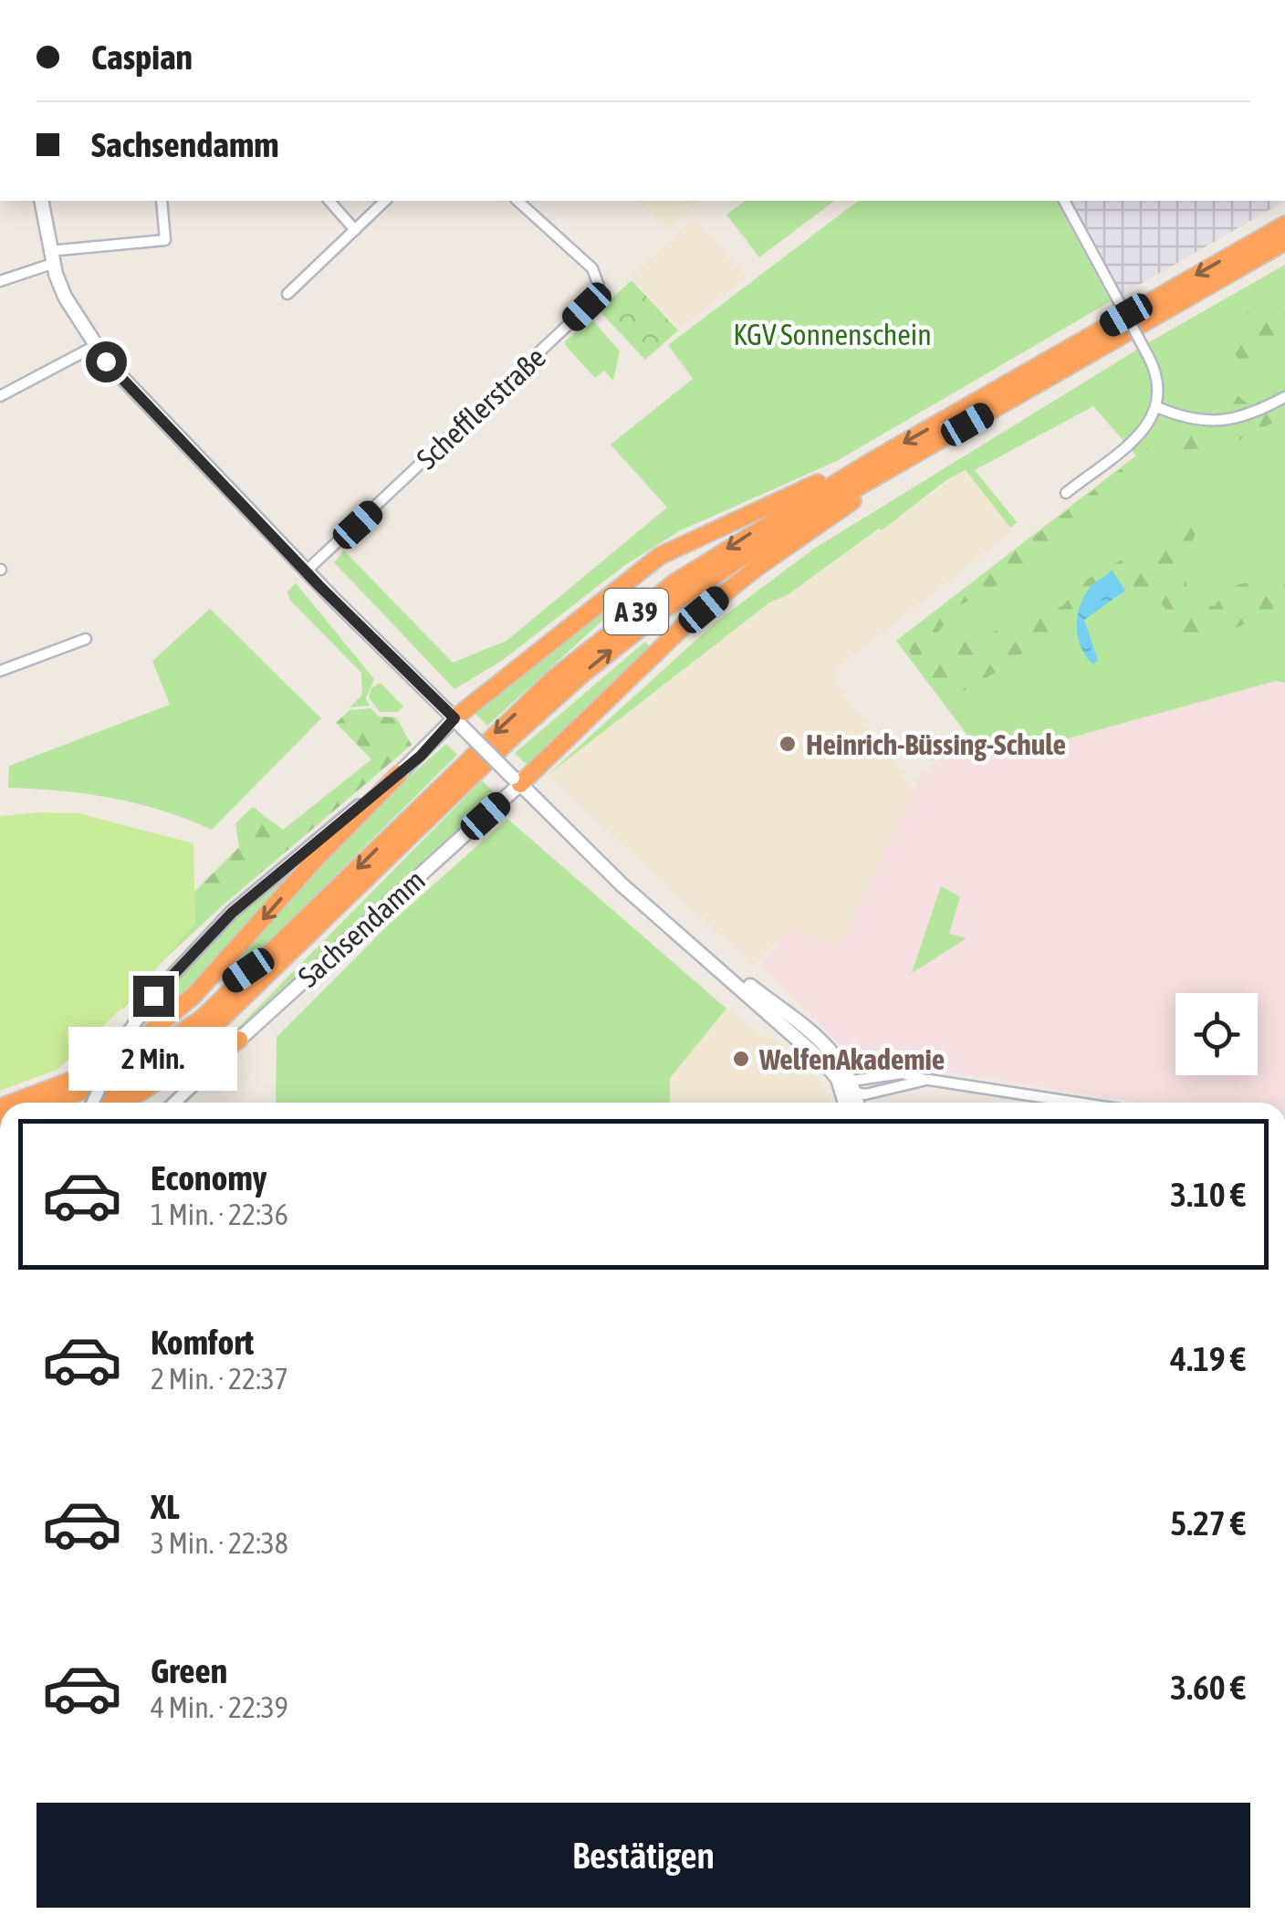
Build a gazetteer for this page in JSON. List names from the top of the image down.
{
  "streets": {
    "highway": ["A 39"],
    "main road": ["Sachsendamm"],
    "street": ["Schefflerstraße"]
  },
  "parks": ["KGV Sonnenschein"],
  "places": ["Heinrich-Büssing-Schule", "WelfenAkademie"],
  "page": {
    "banner": ["Caspian", "Sachsendamm"],
    "bubble": "2 Min.",
    "list": [
      {
        "name": "Economy",
        "note": "1 Min. · 22:36",
        "value": "3.10 €"
      },
      {
        "name": "Komfort",
        "note": "2 Min. · 22:37",
        "value": "4.19 €"
      },
      {
        "name": "XL",
        "note": "3 Min. · 22:38",
        "value": "5.27 €"
      },
      {
        "name": "Green",
        "note": "4 Min. · 22:39",
        "value": "3.60 €"
      }
    ],
    "buttons": "Bestätigen"
  }
}
